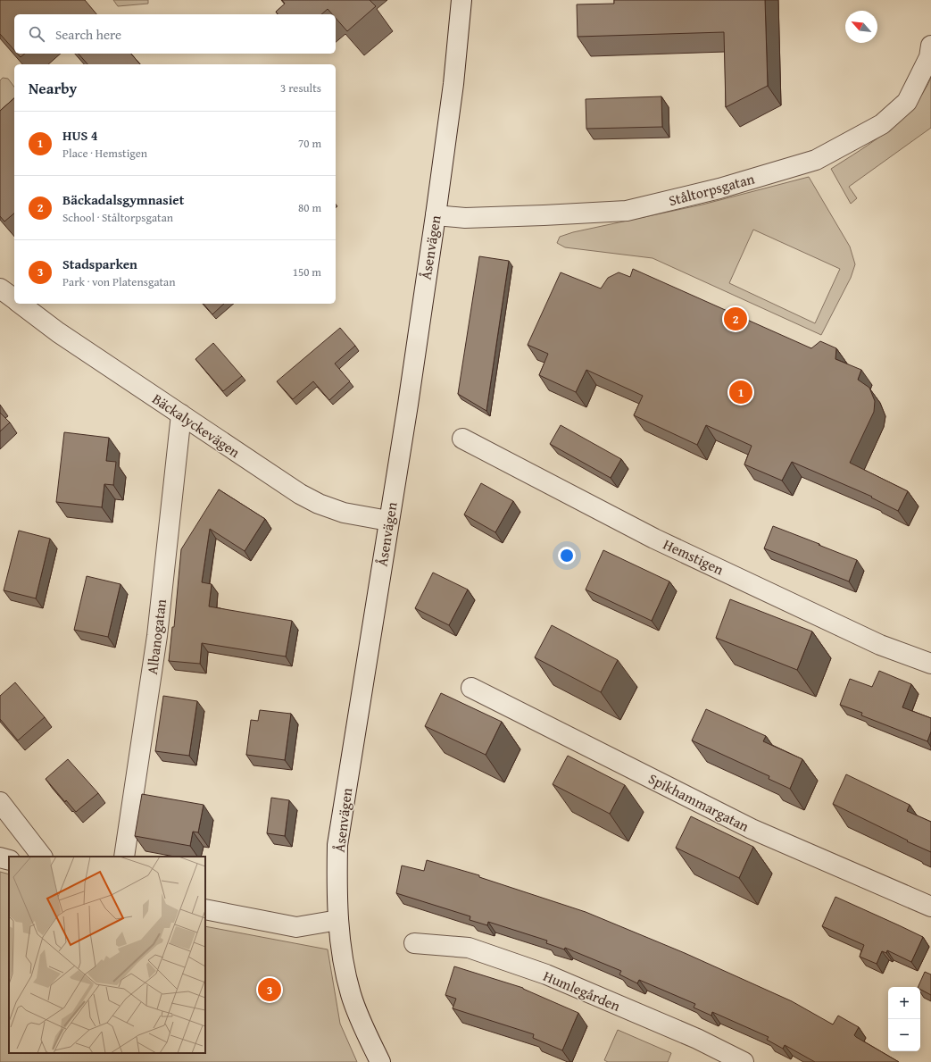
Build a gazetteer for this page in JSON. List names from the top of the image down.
{
  "streets": {
    "street": [
      "Ståltorpsgatan",
      "Åsenvägen",
      "Bäckalyckevägen",
      "Hemstigen",
      "Albanogatan",
      "Spikhammargatan",
      "Humlegården"
    ]
  },
  "crossings": [
    ["Ståltorpsgatan", "Åsenvägen"],
    ["Åsenvägen", "Bäckalyckevägen"],
    ["Bäckalyckevägen", "Albanogatan"]
  ],
  "north": "top left",
  "page": {
    "search": "Search here",
    "heading": ["Nearby", "3 results"],
    "list": [
      {
        "mark": "1",
        "name": "HUS 4",
        "note": "Place · Hemstigen",
        "value": "70 m"
      },
      {
        "mark": "2",
        "name": "Bäckadalsgymnasiet",
        "note": "School · Ståltorpsgatan",
        "value": "80 m"
      },
      {
        "mark": "3",
        "name": "Stadsparken",
        "note": "Park · von Platensgatan",
        "value": "150 m"
      }
    ],
    "pins": ["2", "1", "3"],
    "map_buttons": ["+", "−"]
  }
}
